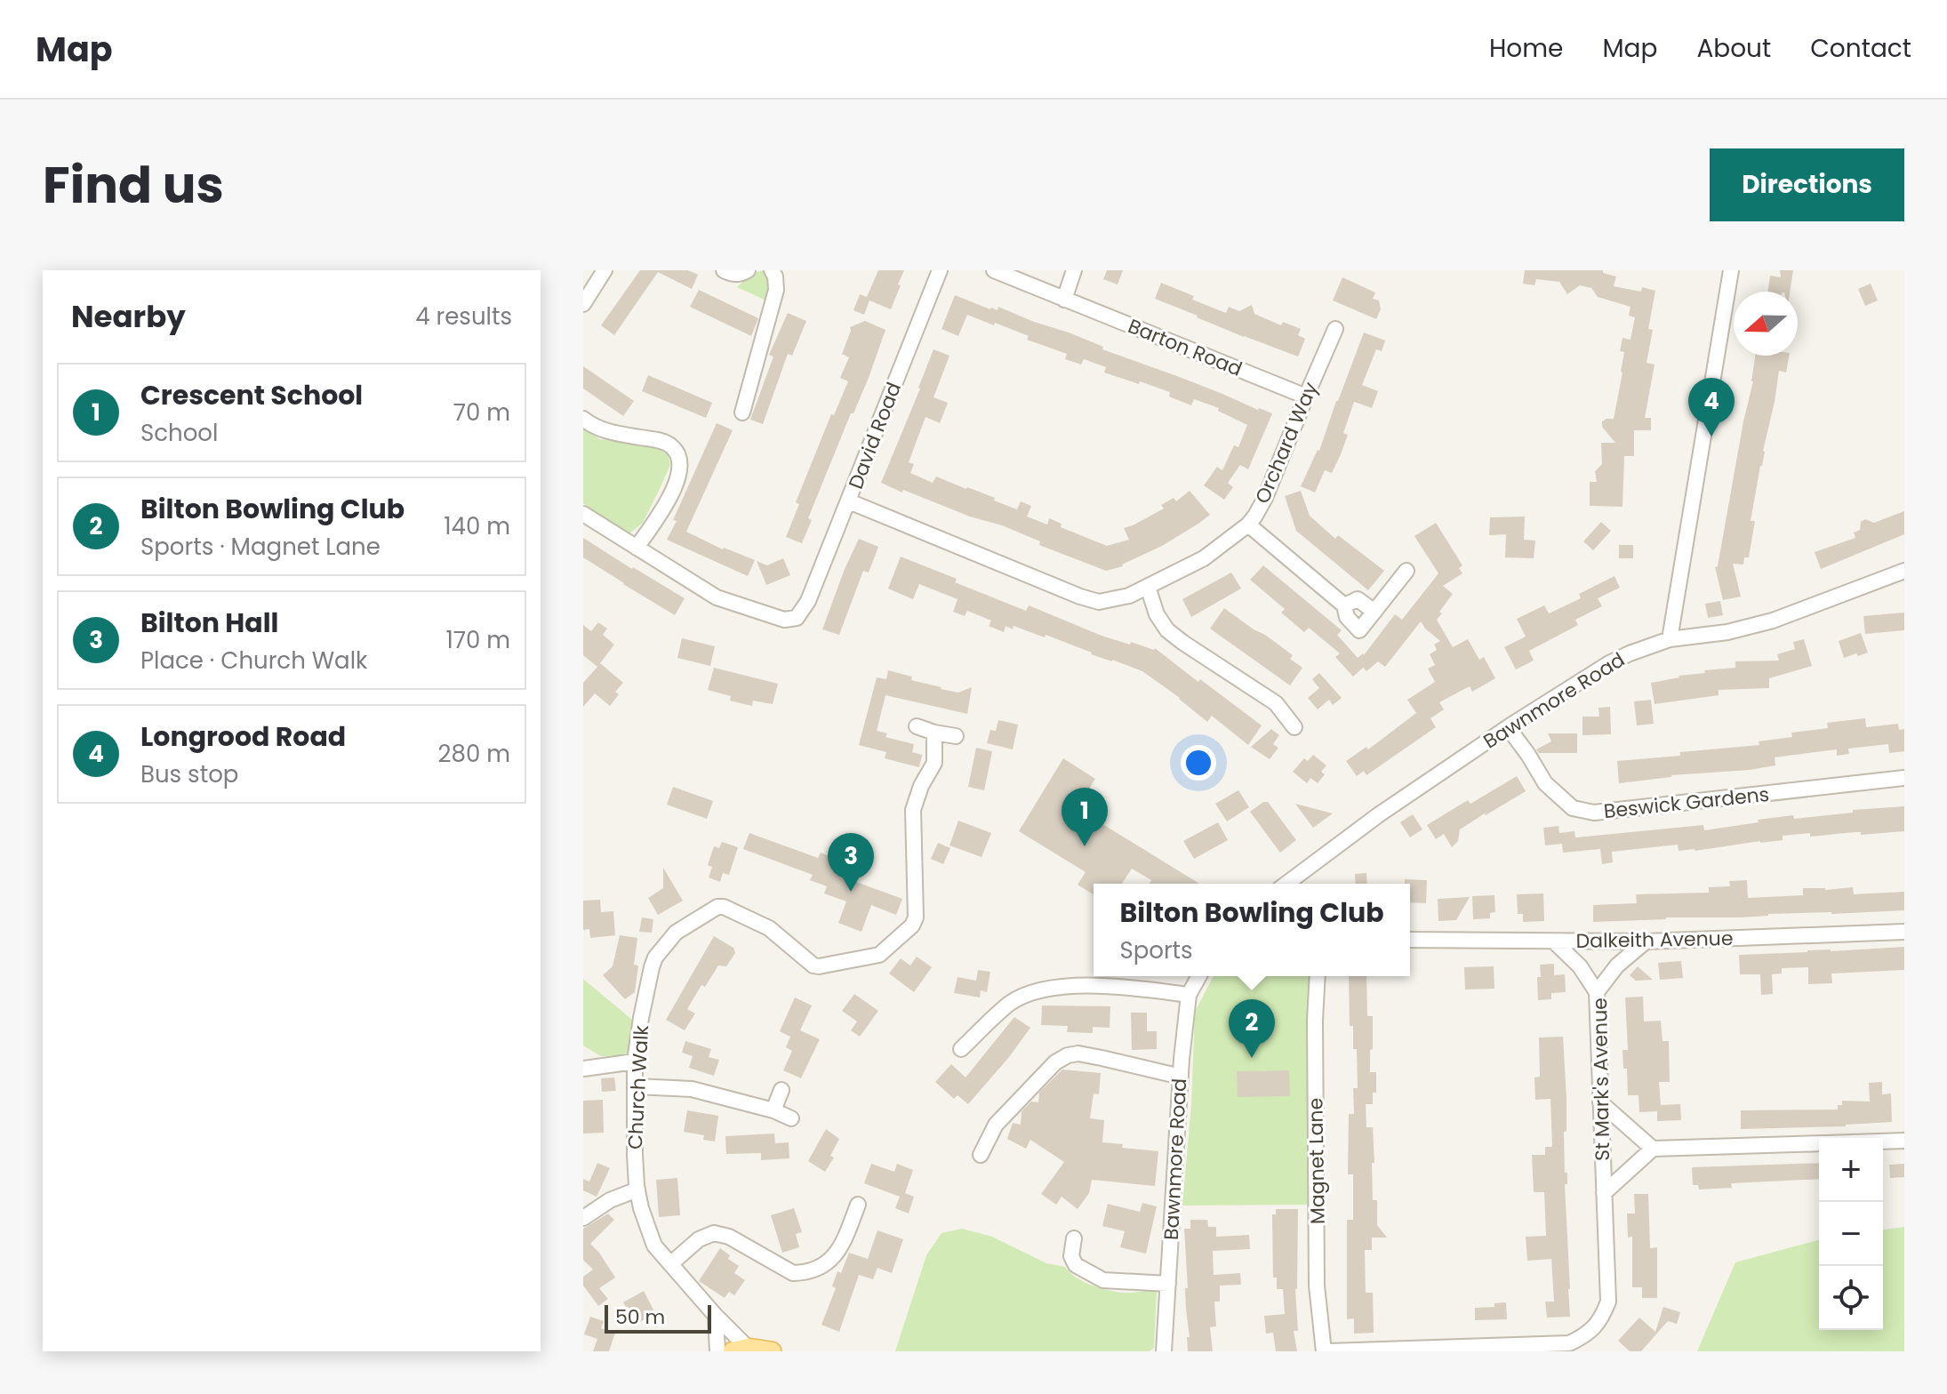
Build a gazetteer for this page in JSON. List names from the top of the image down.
{
  "streets": {
    "street": [
      "Barton Road",
      "David Road",
      "Orchard Way",
      "Bawnmore Road",
      "Beswick Gardens",
      "Dalkeith Avenue",
      "St Mark's Avenue",
      "Church Walk",
      "Magnet Lane"
    ]
  },
  "crossings": [
    ["Barton Road", "Orchard Way"],
    ["David Road", "Orchard Way"],
    ["Bawnmore Road", "Beswick Gardens"],
    ["Dalkeith Avenue", "St Mark's Avenue"],
    ["St Mark's Avenue", "Magnet Lane"]
  ],
  "scale_bar": "50 m",
  "north": "left",
  "page": {
    "header": "Map",
    "nav": [
      "Home",
      "Map",
      "About",
      "Contact"
    ],
    "title": "Find us",
    "buttons": "Directions",
    "heading": ["Nearby", "4 results"],
    "list": [
      {
        "mark": "1",
        "name": "Crescent School",
        "note": "School",
        "value": "70 m"
      },
      {
        "mark": "2",
        "name": "Bilton Bowling Club",
        "note": "Sports · Magnet Lane",
        "value": "140 m"
      },
      {
        "mark": "3",
        "name": "Bilton Hall",
        "note": "Place · Church Walk",
        "value": "170 m"
      },
      {
        "mark": "4",
        "name": "Longrood Road",
        "note": "Bus stop",
        "value": "280 m"
      }
    ],
    "pins": [
      "4",
      "1",
      "3",
      "2"
    ],
    "popup": ["Bilton Bowling Club", "Sports"],
    "map_buttons": ["+", "−"],
    "scale": "50 m"
  }
}
